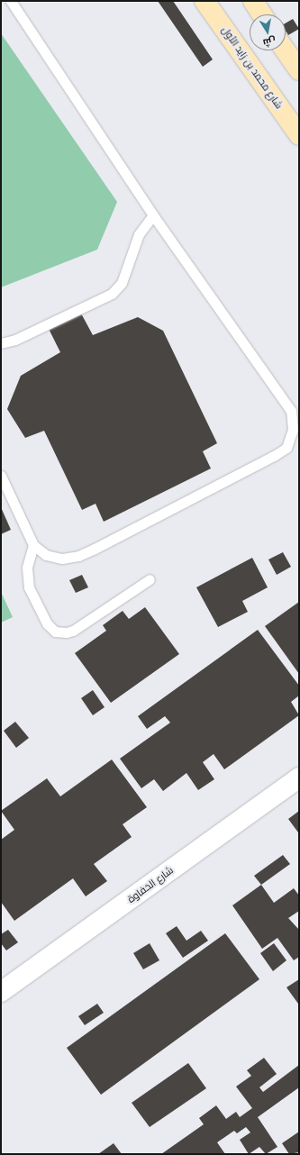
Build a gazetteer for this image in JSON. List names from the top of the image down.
{
  "streets": {
    "main road": ["شارع محمد بن زايد الأول"],
    "street": ["شارع الحَفاوة"]
  },
  "north": "bottom"
}
